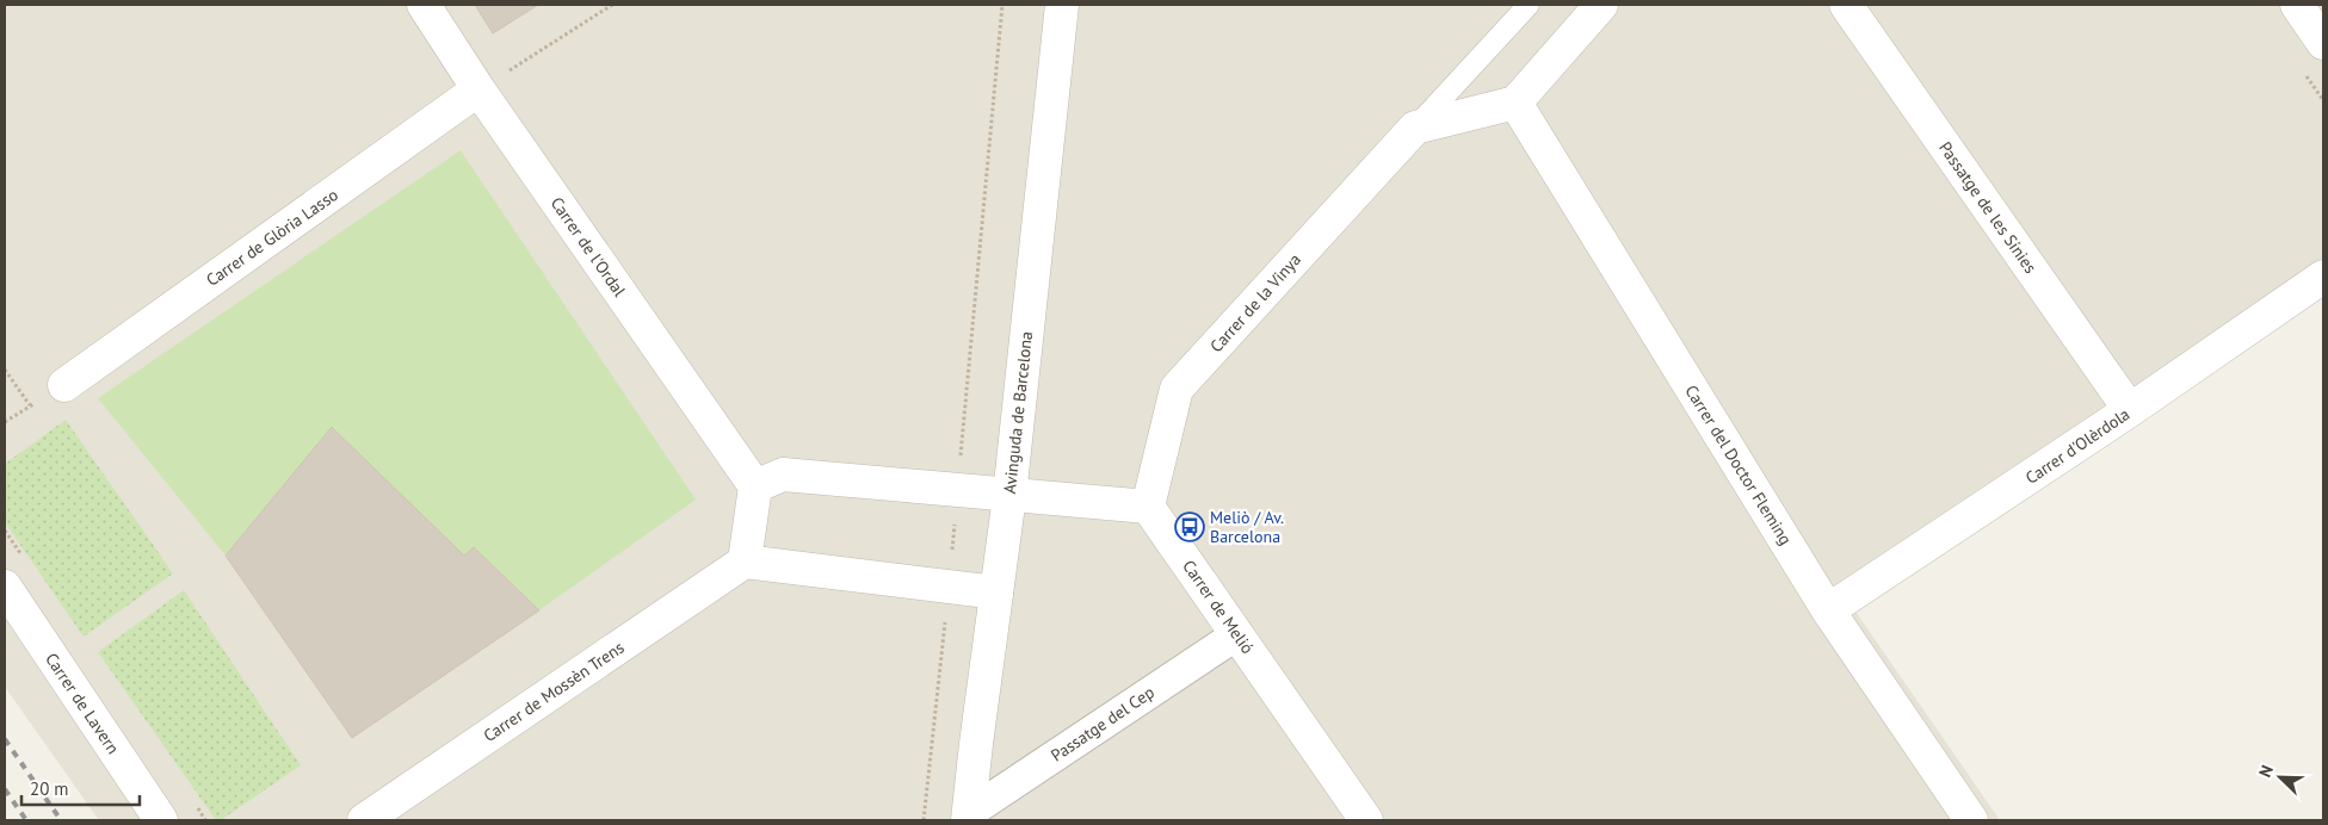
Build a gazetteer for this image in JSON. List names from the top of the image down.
{
  "streets": {
    "street": [
      "Passatge de les Sínies",
      "Carrer de Glòria Lasso",
      "Carrer de l'Ordal",
      "Carrer de la Vinya",
      "Avinguda de Barcelona",
      "Carrer d'Olèrdola",
      "Carrer del Doctor Fleming",
      "Carrer de Melió",
      "Carrer de Mossèn Trens",
      "Carrer de Lavern",
      "Passatge del Cep"
    ]
  },
  "crossings": [
    ["Passatge de les Sínies", "Carrer d'Olèrdola"],
    ["Carrer de Glòria Lasso", "Carrer de l'Ordal"],
    ["Carrer de la Vinya", "Carrer de Melió"],
    ["Avinguda de Barcelona", "Passatge del Cep"],
    ["Carrer d'Olèrdola", "Carrer del Doctor Fleming"],
    ["Carrer de Melió", "Passatge del Cep"]
  ],
  "places": {
    "bus stop": ["Meliò / Av. Barcelona"]
  },
  "scale_bar": "20 m",
  "north": "top left"
}
